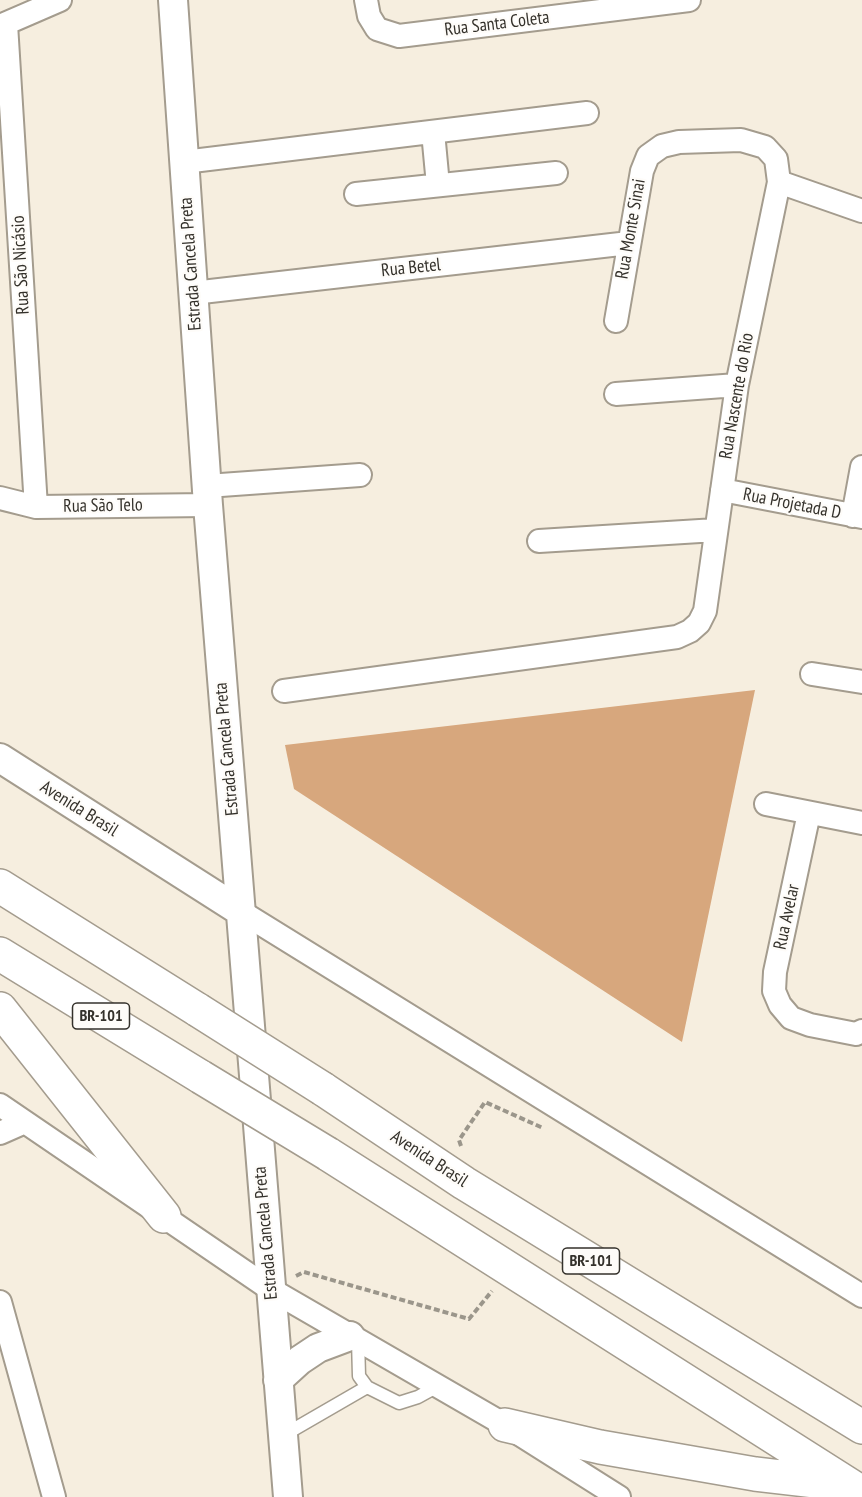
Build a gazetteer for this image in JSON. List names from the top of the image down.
{
  "streets": {
    "highway": ["Avenida Brasil", "BR-101"],
    "street": [
      "Rua Santa Coleta",
      "Rua Monte Sinai",
      "Estrada Cancela Preta",
      "Rua São Nicásio",
      "Rua Betel",
      "Rua Nascente do Rio",
      "Rua Projetada D",
      "Rua São Telo",
      "Rua Avelar"
    ]
  },
  "crossings": [
    ["Rua Monte Sinai", "Rua Betel"],
    ["Rua Monte Sinai", "Rua Nascente do Rio"],
    ["Estrada Cancela Preta", "Rua Betel"],
    ["Estrada Cancela Preta", "Rua São Telo"],
    ["Estrada Cancela Preta", "Avenida Brasil"],
    ["Rua São Nicásio", "Rua São Telo"],
    ["Rua Nascente do Rio", "Rua Projetada D"]
  ]
}
